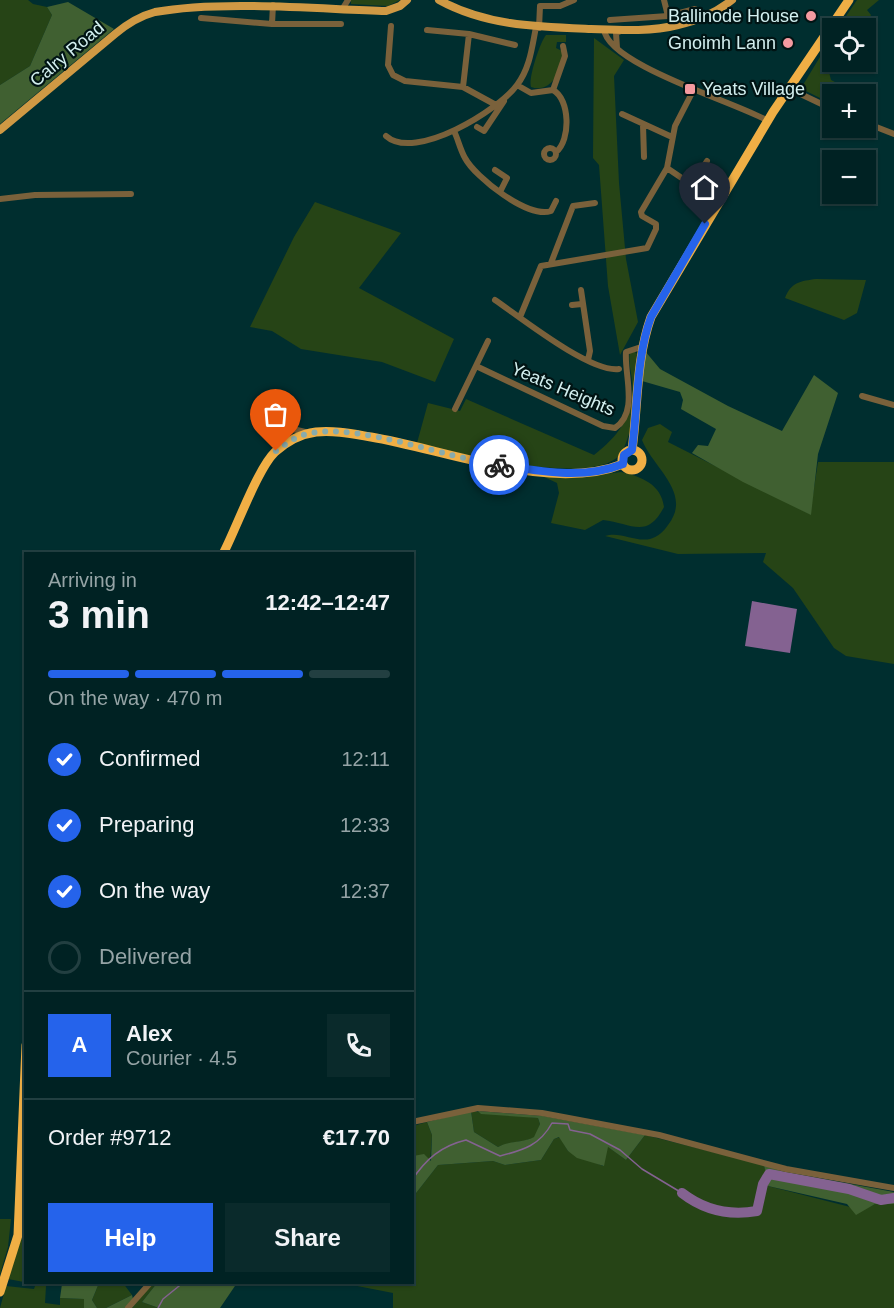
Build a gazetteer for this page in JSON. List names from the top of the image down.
{
  "streets": {
    "main road": ["Calry Road"],
    "street": ["Yeats Heights"]
  },
  "places": {
    "other": ["Ballinode House", "Gnoimh Lann"],
    "transit": ["Yeats Village"]
  },
  "page": {
    "map_buttons": ["+", "−"],
    "heading": ["3 min", "Arriving in", "12:42–12:47"],
    "panel": [
      "Alex",
      "Courier · 4.5",
      "Order #9712",
      "€17.70"
    ],
    "bar": "On the way · 470 m",
    "list": [
      ["Confirmed", "12:11"],
      ["Preparing", "12:33"],
      ["On the way", "12:37"],
      "Delivered"
    ],
    "round": "A",
    "buttons": ["Help", "Share"]
  }
}
